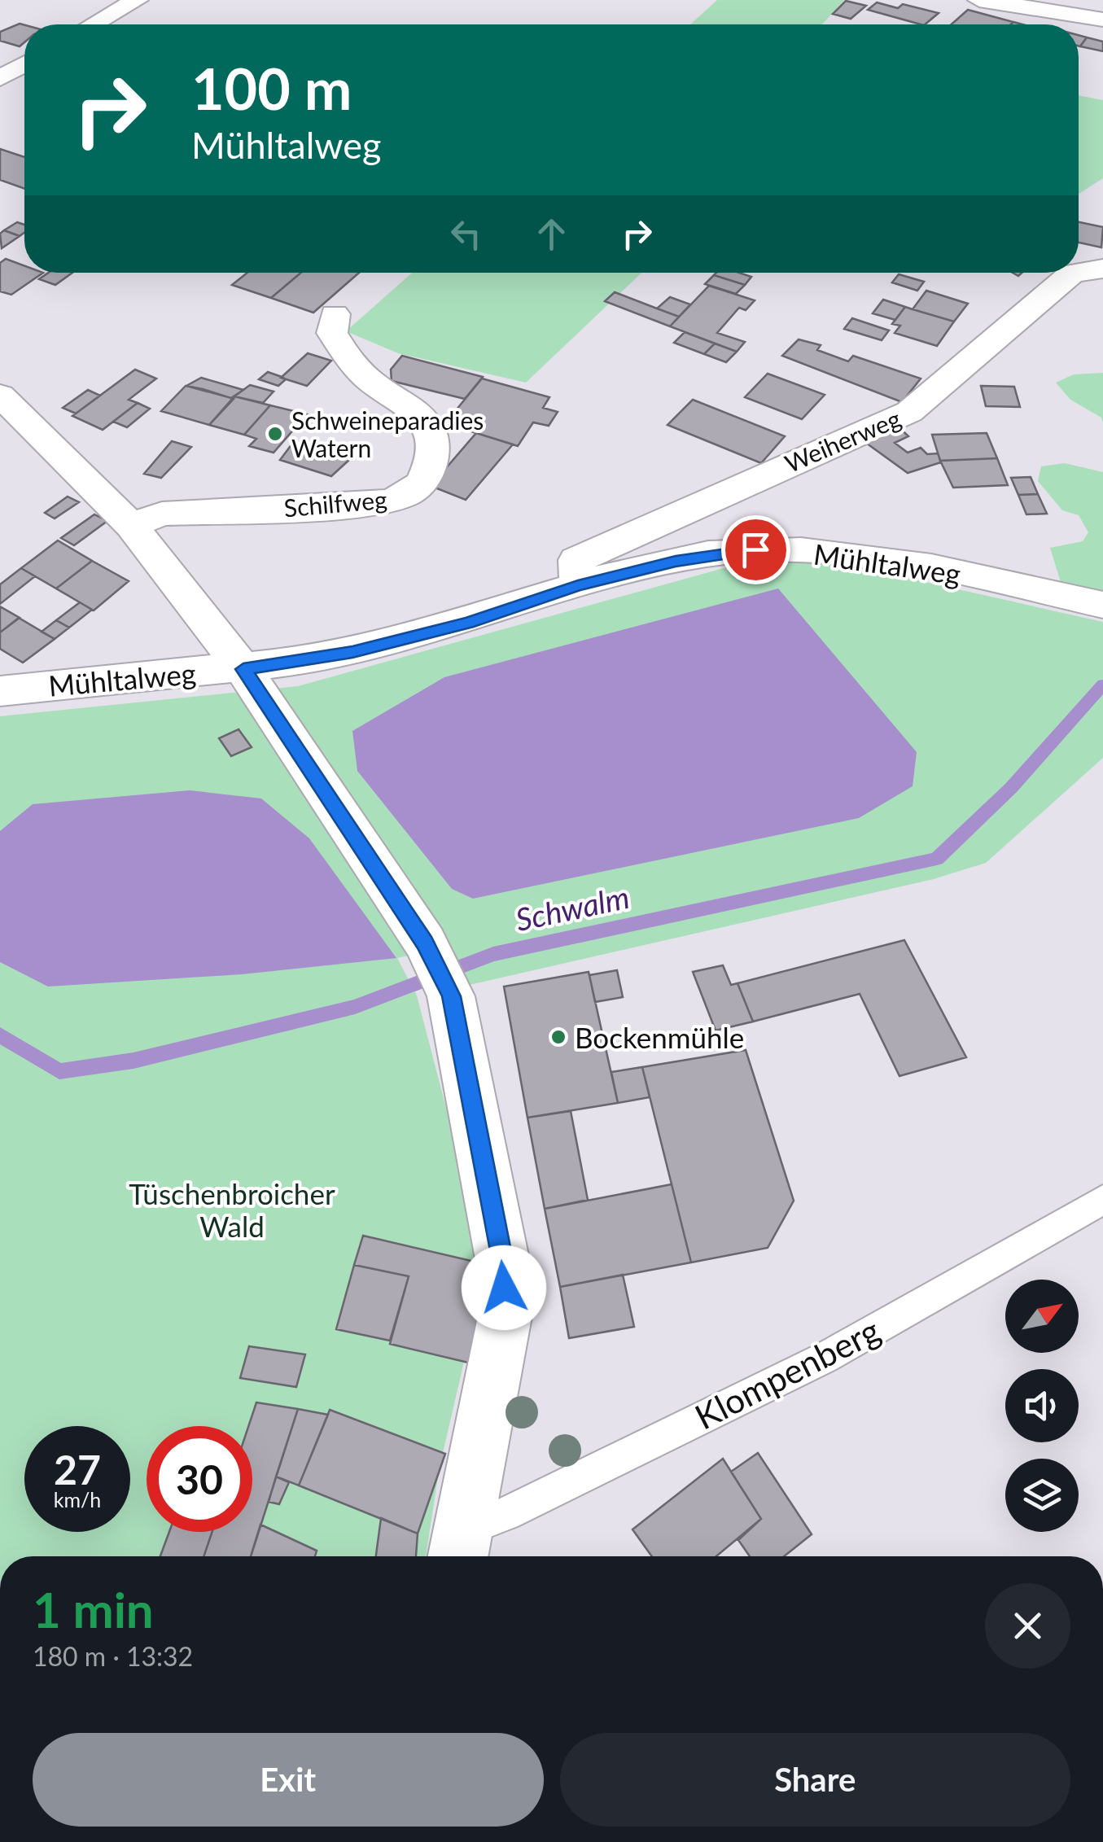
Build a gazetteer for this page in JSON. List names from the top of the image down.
{
  "streets": {
    "street": ["Weiherweg", "Schilfweg", "Mühltalweg"],
    "lane": ["Klompenberg"]
  },
  "crossings": [
    ["Weiherweg", "Mühltalweg"]
  ],
  "water": ["Schwalm"],
  "parks": ["Tüschenbroicher Wald"],
  "places": ["Schweineparadies Watern", "Bockenmühle"],
  "north": "top right",
  "page": {
    "turn": ["100 m", "Mühltalweg"],
    "speed": "27 km/h",
    "limit": "30",
    "heading": ["1 min", "180 m · 13:32"],
    "buttons": ["Exit", "Share"]
  }
}
